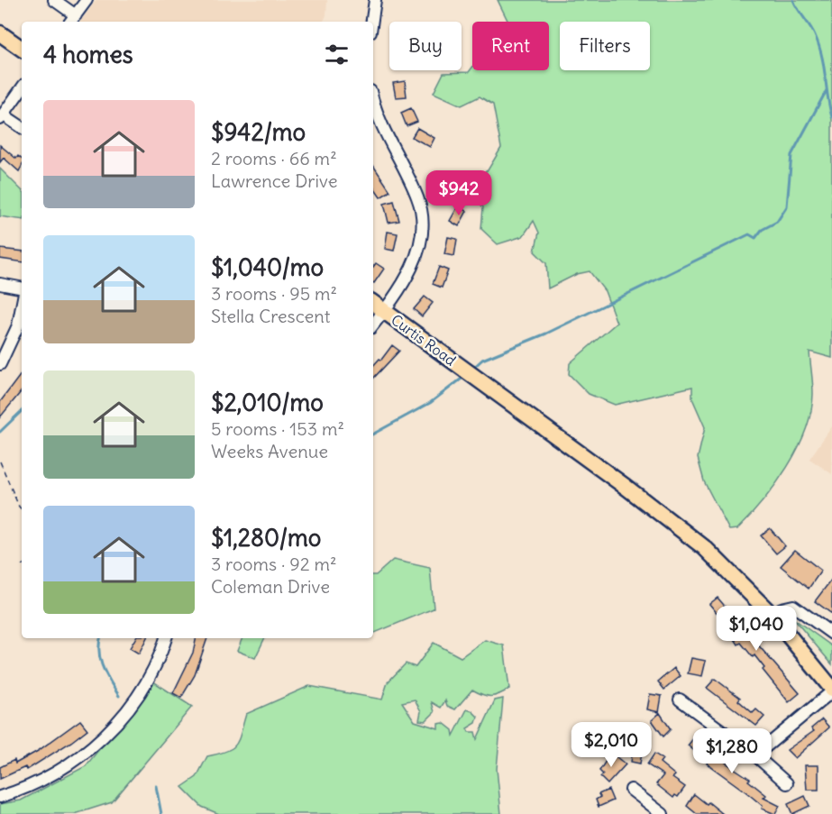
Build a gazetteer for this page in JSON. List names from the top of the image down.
{
  "streets": {
    "main road": ["Curtis Road"]
  },
  "page": {
    "chip": ["Buy", "Rent", "Filters"],
    "heading": "4 homes",
    "list": [
      {
        "name": "$942/mo",
        "note": "2 rooms · 66 m² · Lawrence Drive"
      },
      {
        "name": "$1,040/mo",
        "note": "3 rooms · 95 m² · Stella Crescent"
      },
      {
        "name": "$2,010/mo",
        "note": "5 rooms · 153 m² · Weeks Avenue"
      },
      {
        "name": "$1,280/mo",
        "note": "3 rooms · 92 m² · Coleman Drive"
      }
    ],
    "price": [
      "$942",
      "$1,040",
      "$2,010",
      "$1,280"
    ]
  }
}
